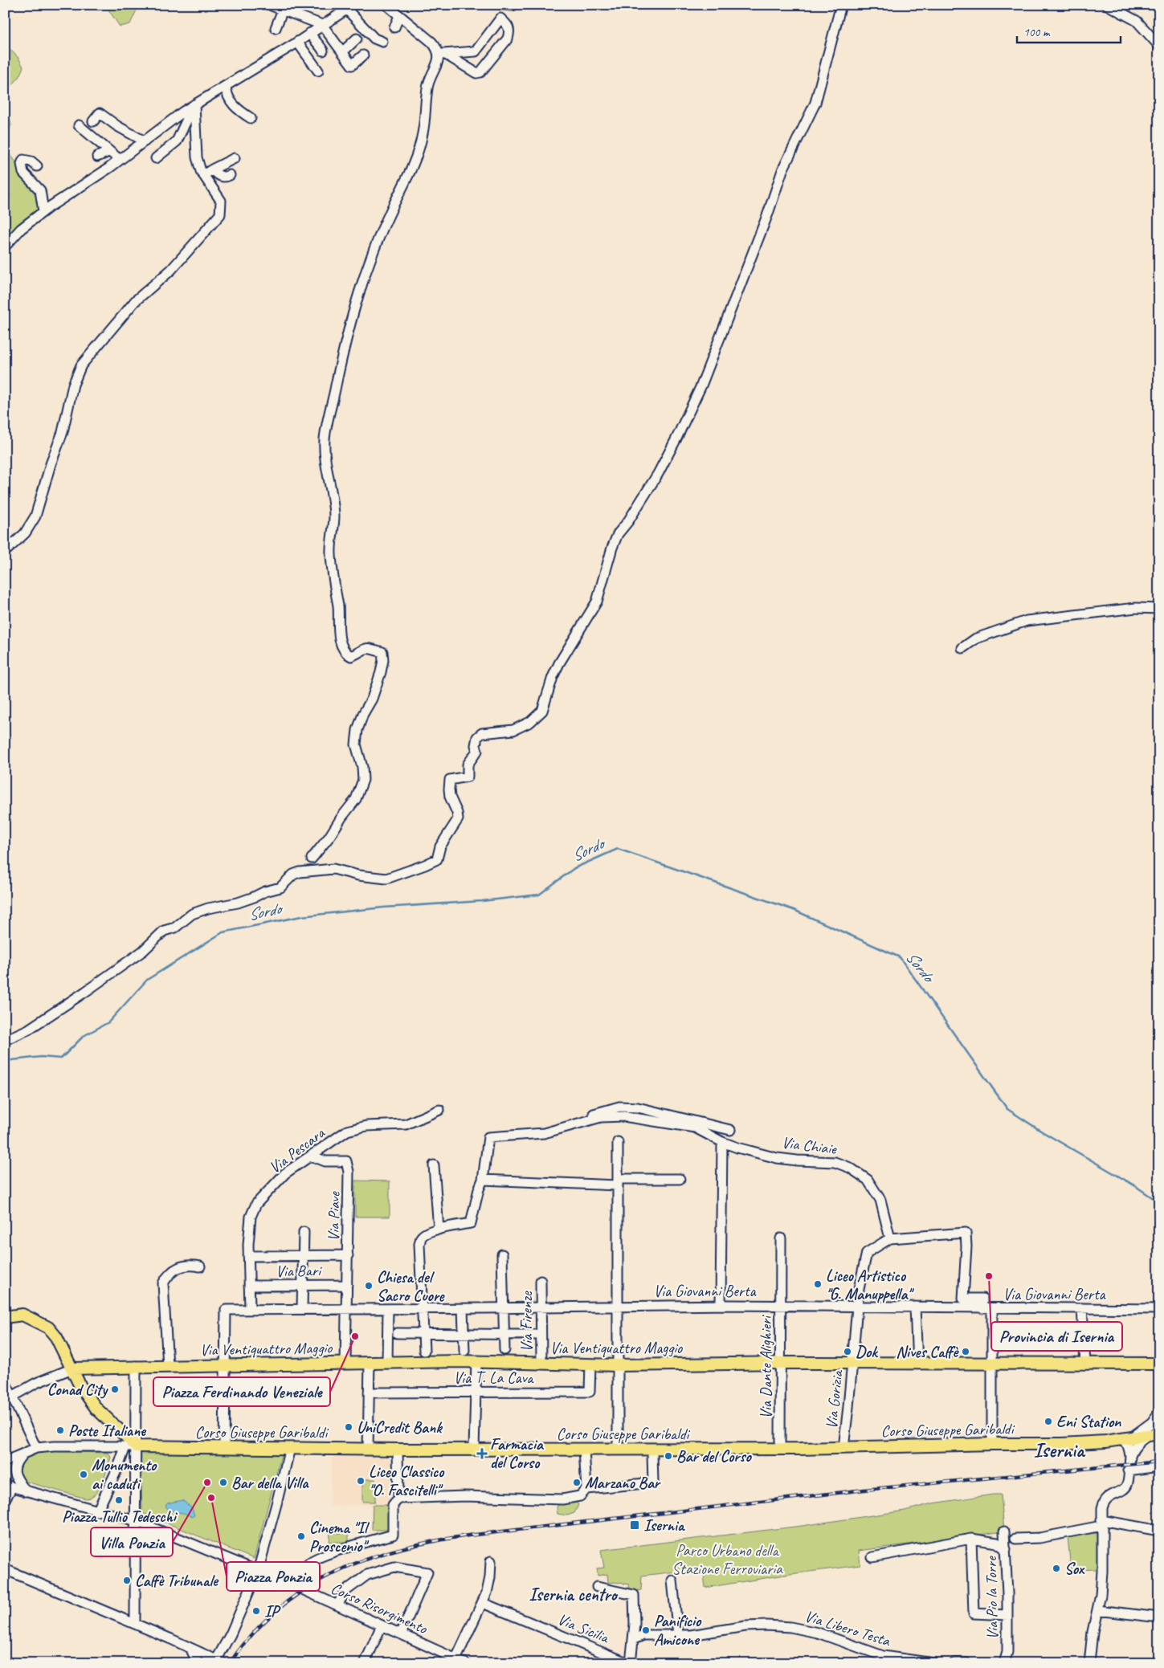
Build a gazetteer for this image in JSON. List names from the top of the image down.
{
  "streets": {
    "main road": ["Via Ventiquattro Maggio", "Corso Giuseppe Garibaldi"],
    "street": [
      "Via Chiaie",
      "Via Pescara",
      "Via Piave",
      "Via Bari",
      "Via Giovanni Berta",
      "Via Firenze",
      "Via Dante Alighieri",
      "Via T. La Cava",
      "Via Gorizia",
      "Via Pio la Torre",
      "Corso Risorgimento",
      "Via Sicilia",
      "Via Libero Testa"
    ]
  },
  "crossings": [
    ["Via Chiaie", "Via Gorizia"],
    ["Via Pescara", "Via Piave"],
    ["Via Pescara", "Via Bari"],
    ["Via Pescara", "Via Giovanni Berta"],
    ["Via Piave", "Via Bari"],
    ["Via Piave", "Via Giovanni Berta"],
    ["Via Piave", "Via Ventiquattro Maggio"],
    ["Via Giovanni Berta", "Via Firenze"],
    ["Via Giovanni Berta", "Via Ventiquattro Maggio"],
    ["Via Giovanni Berta", "Via Dante Alighieri"],
    ["Via Giovanni Berta", "Via Gorizia"],
    ["Via Firenze", "Via Ventiquattro Maggio"],
    ["Via Ventiquattro Maggio", "Via Dante Alighieri"],
    ["Via Ventiquattro Maggio", "Via T. La Cava"],
    ["Via Ventiquattro Maggio", "Via Gorizia"],
    ["Via Dante Alighieri", "Corso Giuseppe Garibaldi"],
    ["Via Gorizia", "Corso Giuseppe Garibaldi"]
  ],
  "districts": ["Isernia", "Isernia centro"],
  "water": ["Sordo"],
  "parks": ["Parco Urbano della Stazione Ferroviaria"],
  "places": {
    "other": [
      "Provincia di Isernia",
      "Liceo Artistico \"G. Manuppella\"",
      "Chiesa del Sacro Cuore",
      "Piazza Ferdinando Veneziale",
      "Dok",
      "Nives Caffè",
      "Conad City",
      "Eni Station",
      "UniCredit Bank",
      "Poste Italiane",
      "Bar del Corso",
      "Monumento ai caduti",
      "Liceo Classico \"O. Fascitelli\"",
      "Villa Ponzia",
      "Bar della Villa",
      "Marzano Bar",
      "Piazza Ponzia",
      "Piazza Tullio Tedeschi",
      "Cinema \"Il Proscenio\"",
      "Sox",
      "Caffè Tribunale",
      "IP",
      "Panificio Amicone"
    ],
    "health": ["Farmacia del Corso"],
    "transit": ["Isernia"]
  },
  "scale_bar": "100 m"
}
